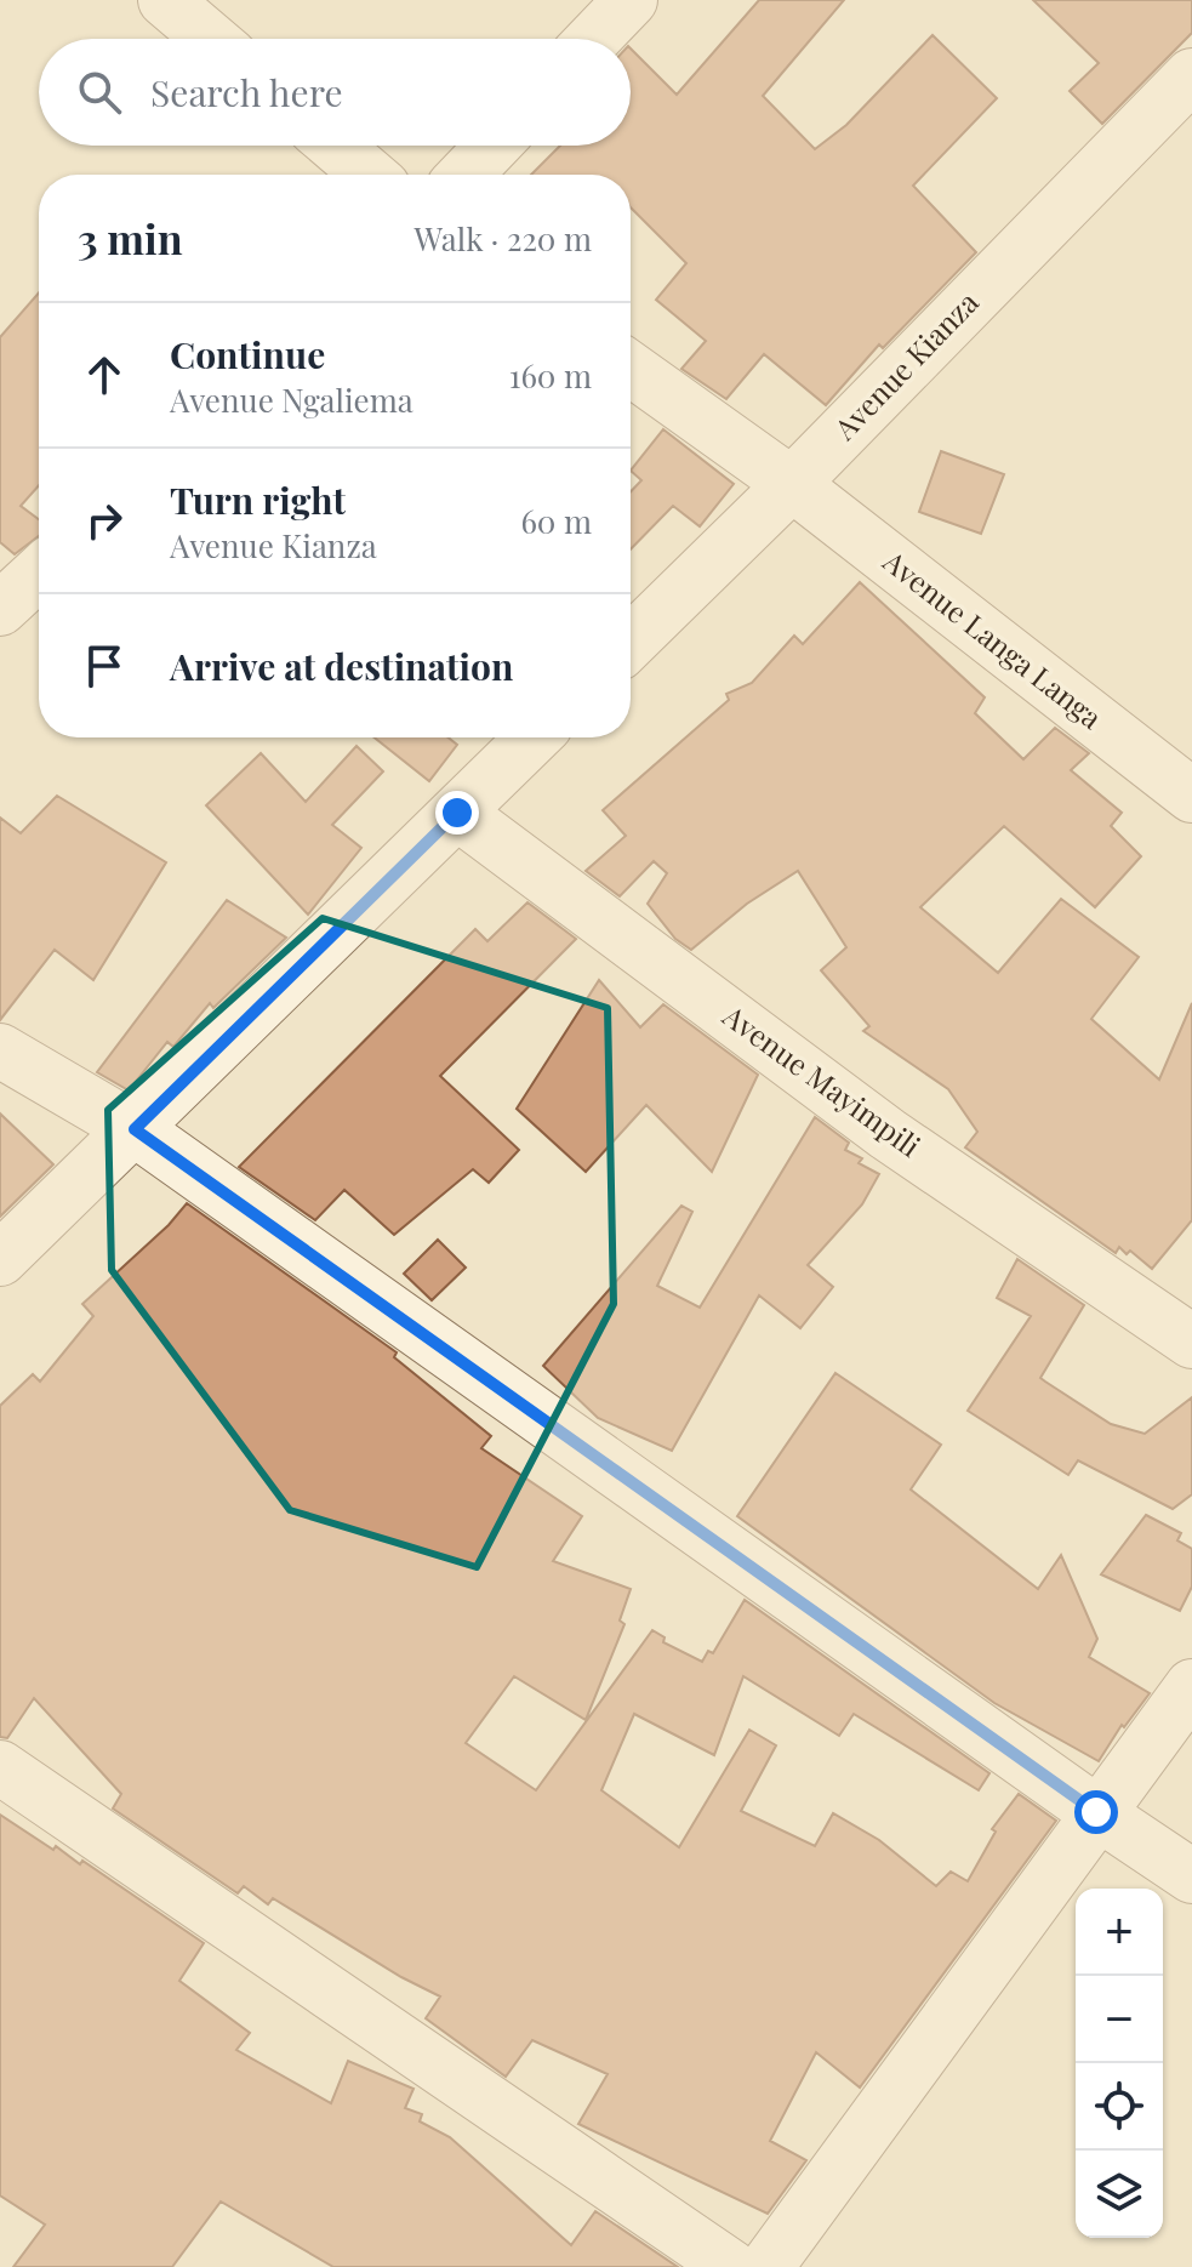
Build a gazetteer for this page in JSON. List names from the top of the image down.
{
  "streets": {
    "street": ["Avenue Kianza", "Avenue Langa Langa", "Avenue Mayimpili"]
  },
  "crossings": [
    ["Avenue Kianza", "Avenue Langa Langa"]
  ],
  "page": {
    "search": "Search here",
    "heading": ["3 min", "Walk · 220 m"],
    "list": [
      ["Continue", "Avenue Ngaliema", "160 m"],
      ["Turn right", "Avenue Kianza", "60 m"],
      "Arrive at destination"
    ],
    "map_buttons": ["+", "−"]
  }
}
